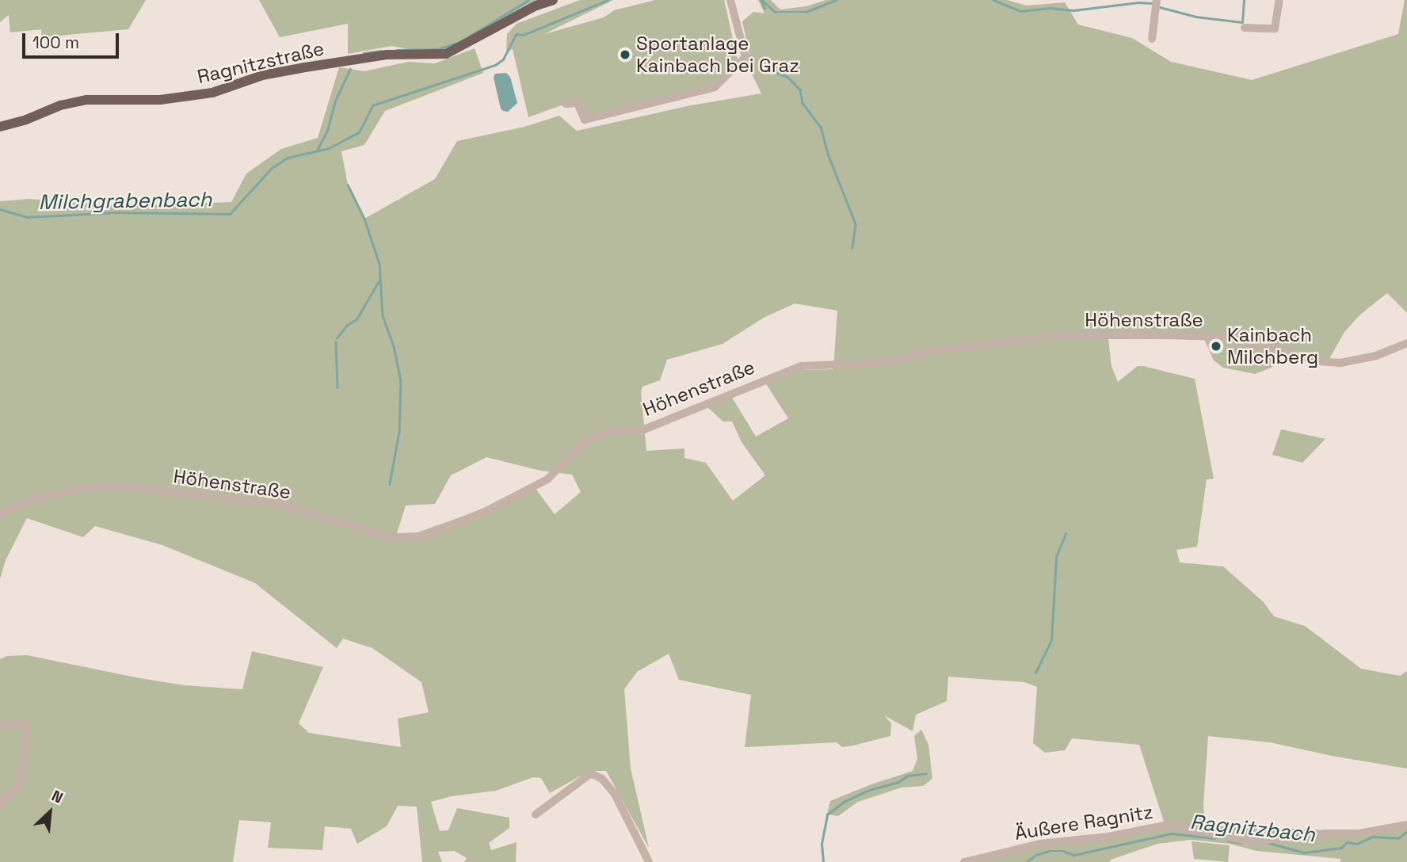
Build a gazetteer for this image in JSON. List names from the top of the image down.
{
  "streets": {
    "main road": ["Ragnitzstraße"],
    "street": ["Höhenstraße", "Äußere Ragnitz"]
  },
  "water": ["Milchgrabenbach", "Ragnitzbach"],
  "places": ["Sportanlage Kainbach bei Graz", "Kainbach Milchberg"],
  "scale_bar": "100 m",
  "north": "top right"
}
